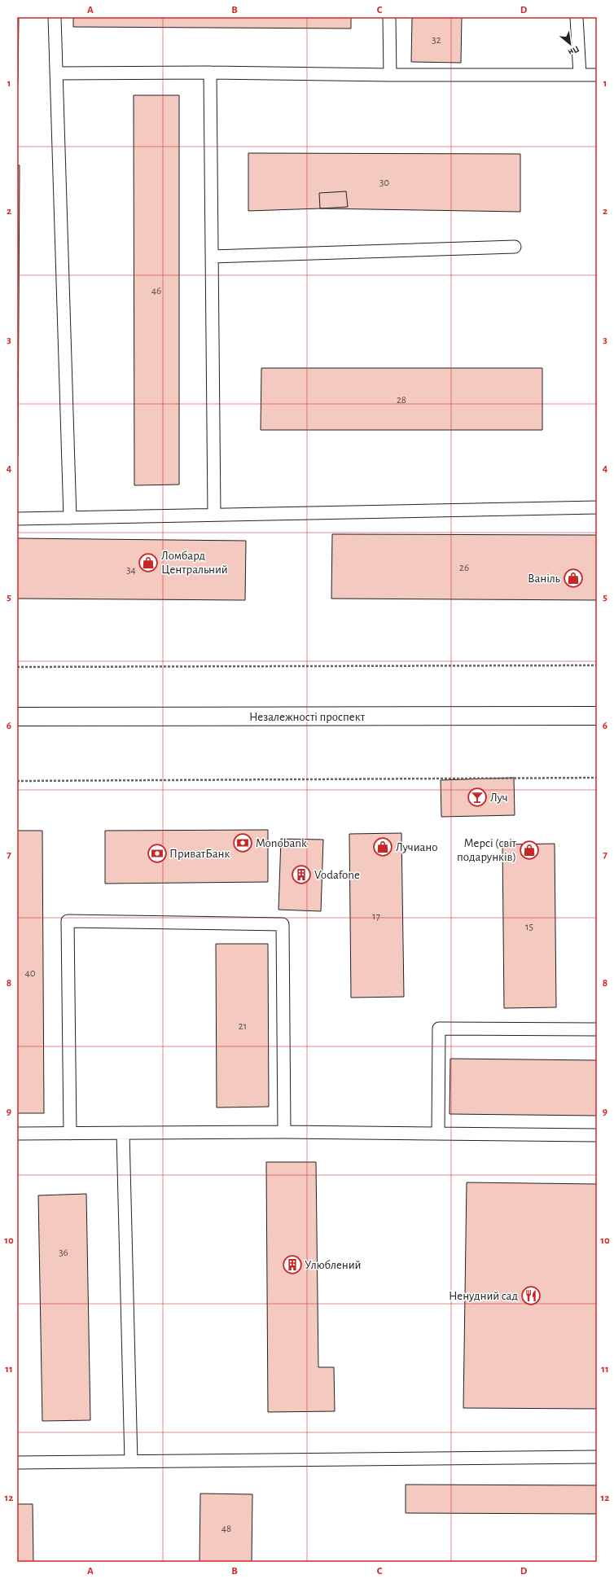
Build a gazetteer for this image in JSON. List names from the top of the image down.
{
  "streets": {
    "street": ["Незалежності проспект"]
  },
  "places": {
    "shop": [
      "Ломбард Центральний",
      "Ваніль",
      "Лучиано",
      "Мерсі (світ подарунків)"
    ],
    "bar": ["Луч"],
    "bank": ["Monobank", "ПриватБанк"],
    "building": ["Vodafone", "Улюблений"],
    "restaurant": ["Ненудний сад"]
  },
  "house_numbers": [
    "32",
    "30",
    "46",
    "28",
    "26",
    "34",
    "17",
    "15",
    "40",
    "21",
    "36",
    "48"
  ],
  "north": "bottom right",
  "grid": {
    "columns": [
      "A",
      "B",
      "C",
      "D"
    ],
    "rows": [
      "1",
      "2",
      "3",
      "4",
      "5",
      "6",
      "7",
      "8",
      "9",
      "10",
      "11",
      "12"
    ]
  }
}
